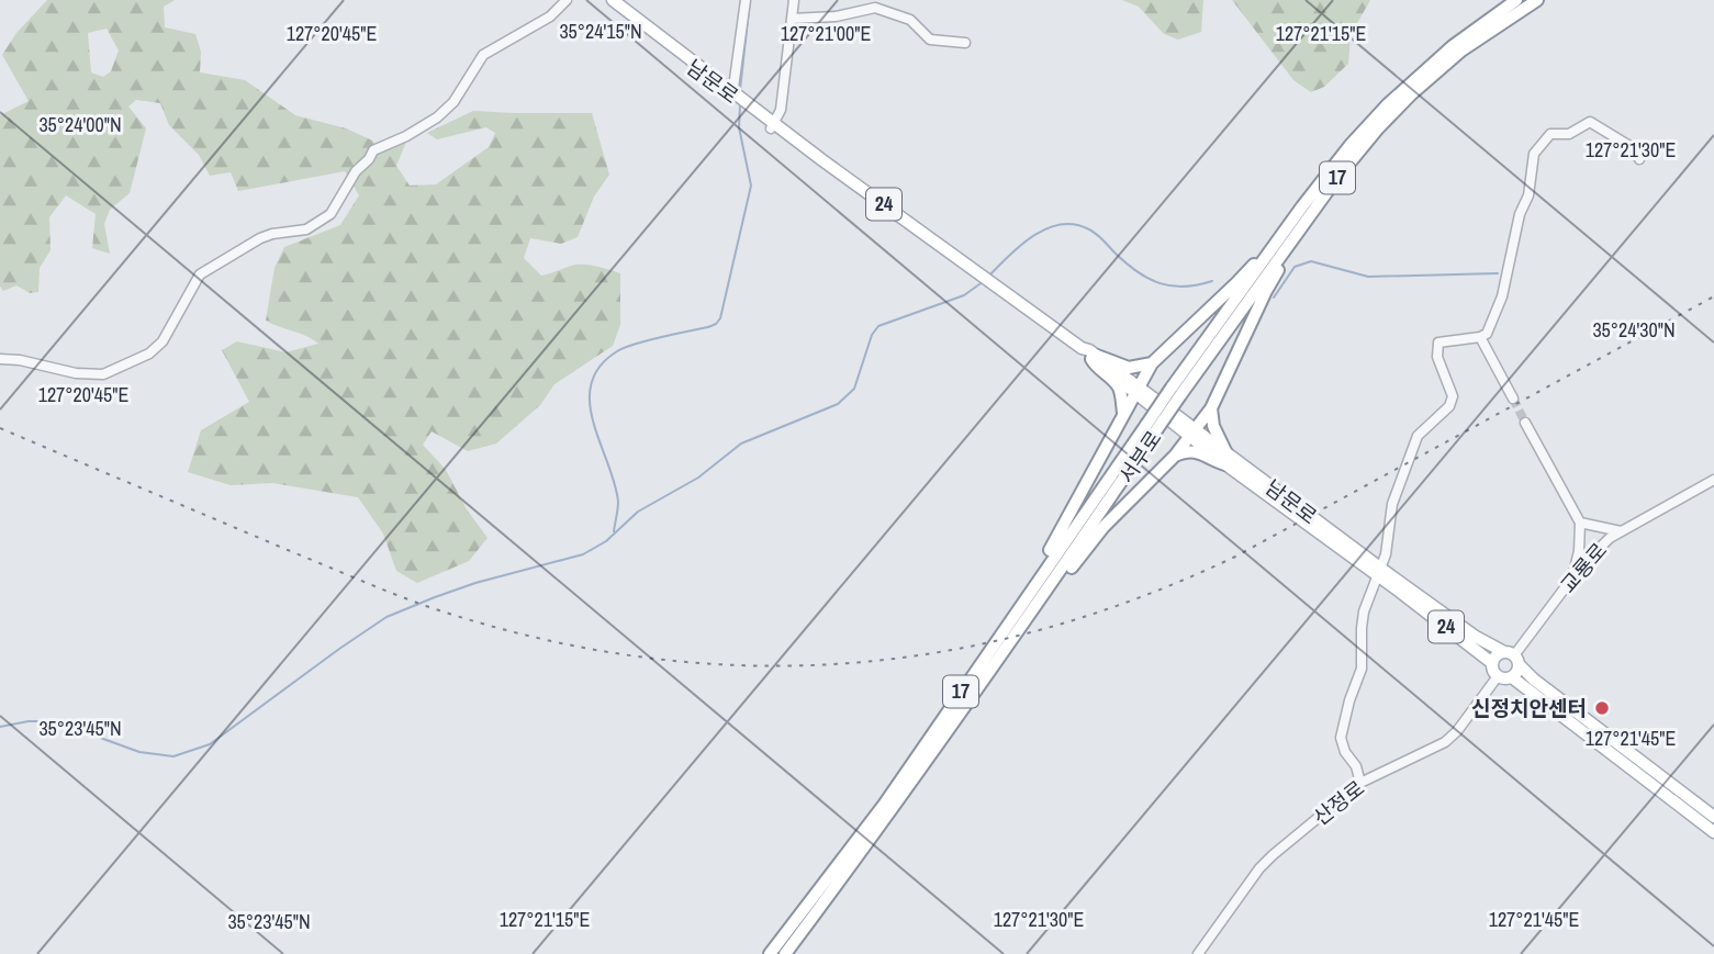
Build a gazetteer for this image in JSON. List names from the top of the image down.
{
  "streets": {
    "highway": ["17", "서부로"],
    "main road": ["남문로", "24"],
    "street": ["교룡로", "산정로"]
  },
  "crossings": [
    ["남문로", "교룡로"],
    ["남문로", "산정로"],
    ["교룡로", "산정로"]
  ],
  "places": ["신정치안센터"],
  "coordinates": [
    "35°24'15\"N",
    "127°20'45\"E",
    "127°21'00\"E",
    "127°21'15\"E",
    "35°24'00\"N",
    "127°21'30\"E",
    "35°24'30\"N",
    "35°23'45\"N",
    "127°21'45\"E"
  ]
}
